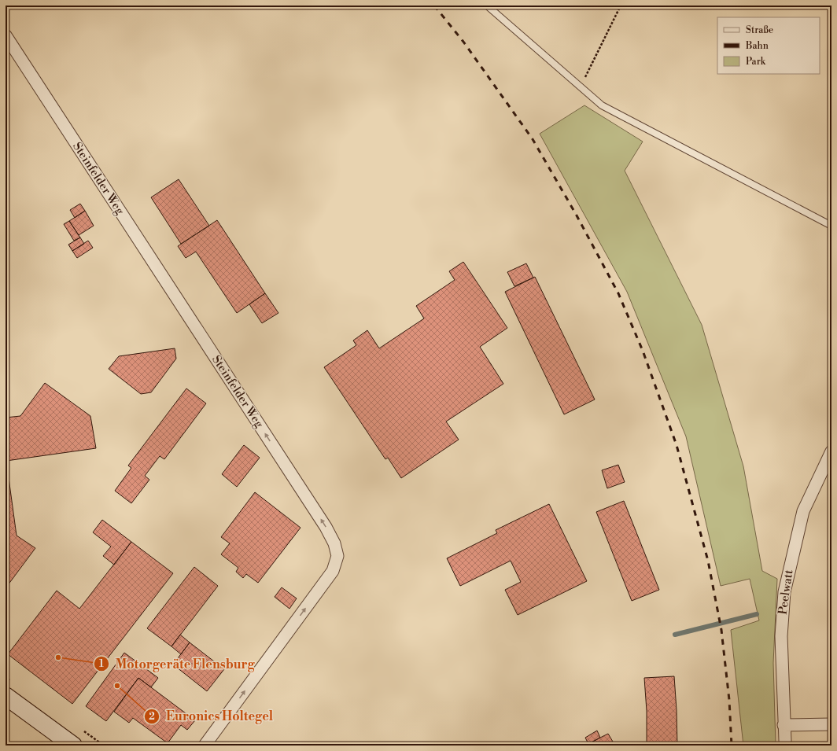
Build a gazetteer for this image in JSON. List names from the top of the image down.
{
  "streets": {
    "street": ["Steinfelder Weg", "Peelwatt"]
  },
  "one_way": ["Steinfelder Weg"],
  "places": ["Motorgeräte Flensburg", "Euronics Holtegel"],
  "legend": ["Straße", "Bahn", "Park"]
}
